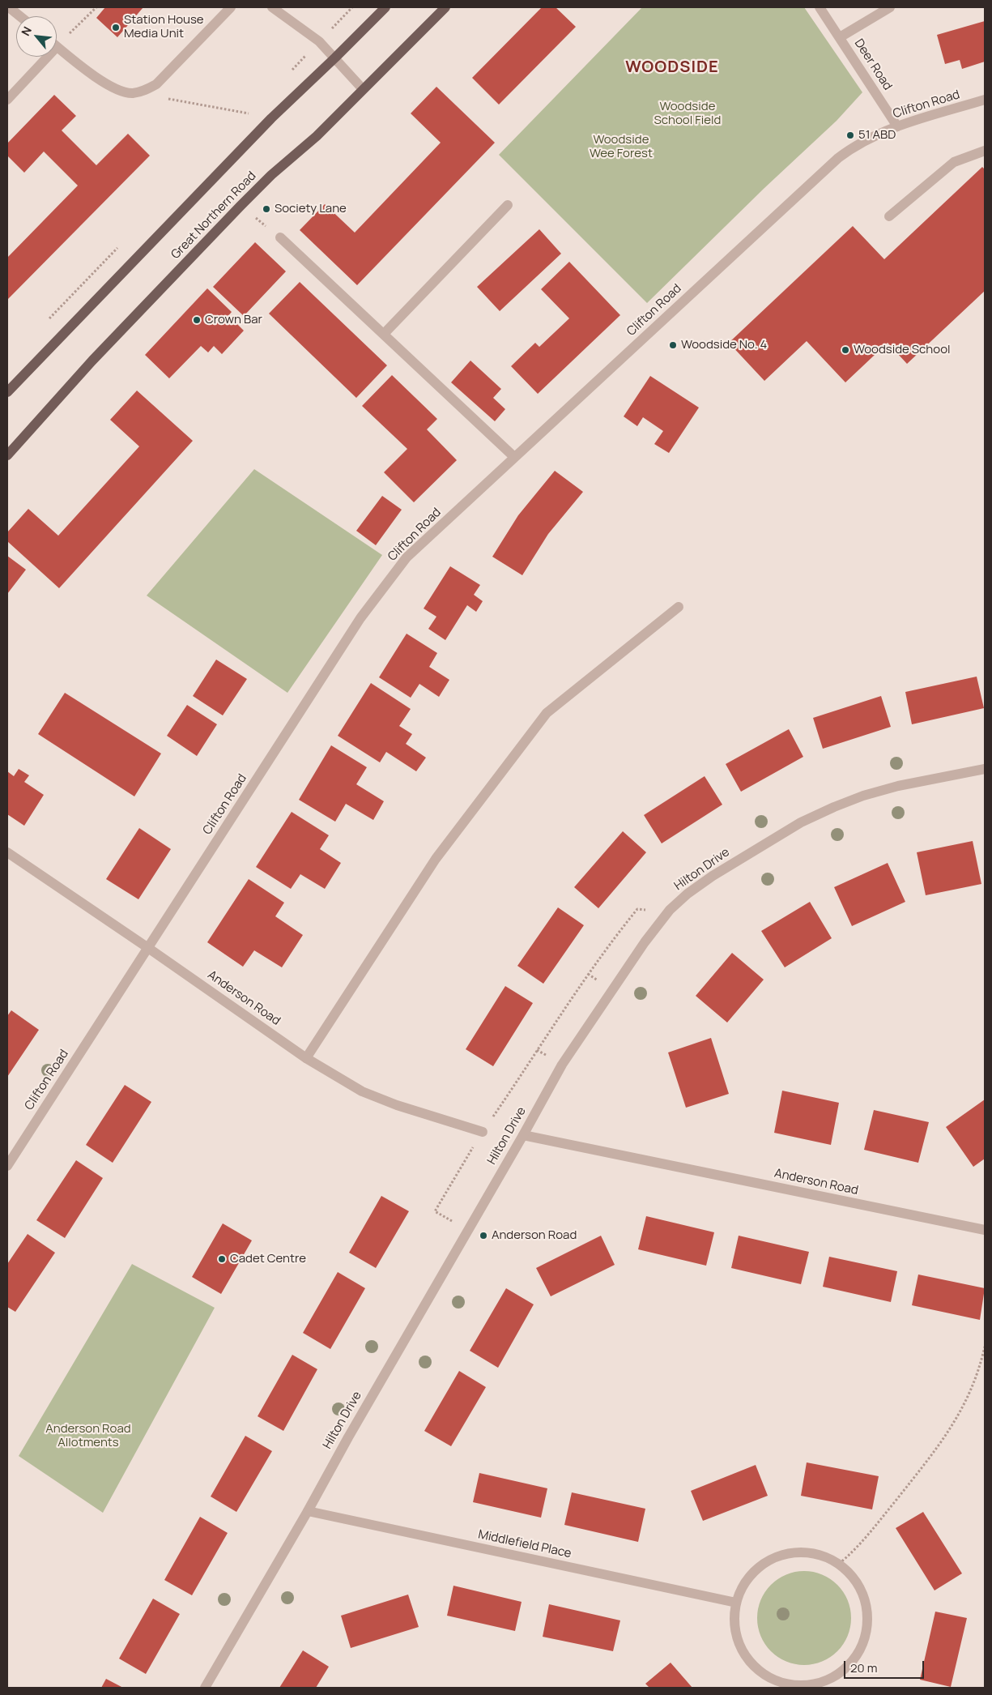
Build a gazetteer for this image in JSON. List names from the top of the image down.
{
  "streets": {
    "main road": ["Great Northern Road"],
    "street": [
      "Deer Road",
      "Clifton Road",
      "Hilton Drive",
      "Anderson Road",
      "Middlefield Place"
    ]
  },
  "crossings": [
    ["Deer Road", "Clifton Road"],
    ["Clifton Road", "Anderson Road"],
    ["Hilton Drive", "Anderson Road"],
    ["Hilton Drive", "Middlefield Place"]
  ],
  "districts": ["WOODSIDE"],
  "parks": ["Woodside School Field", "Woodside Wee Forest", "Anderson Road Allotments"],
  "places": [
    "Station House Media Unit",
    "51 ABD",
    "Society Lane",
    "Crown Bar",
    "Woodside No. 4",
    "Woodside School",
    "Anderson Road",
    "Cadet Centre"
  ],
  "scale_bar": "20 m",
  "north": "top left"
}
